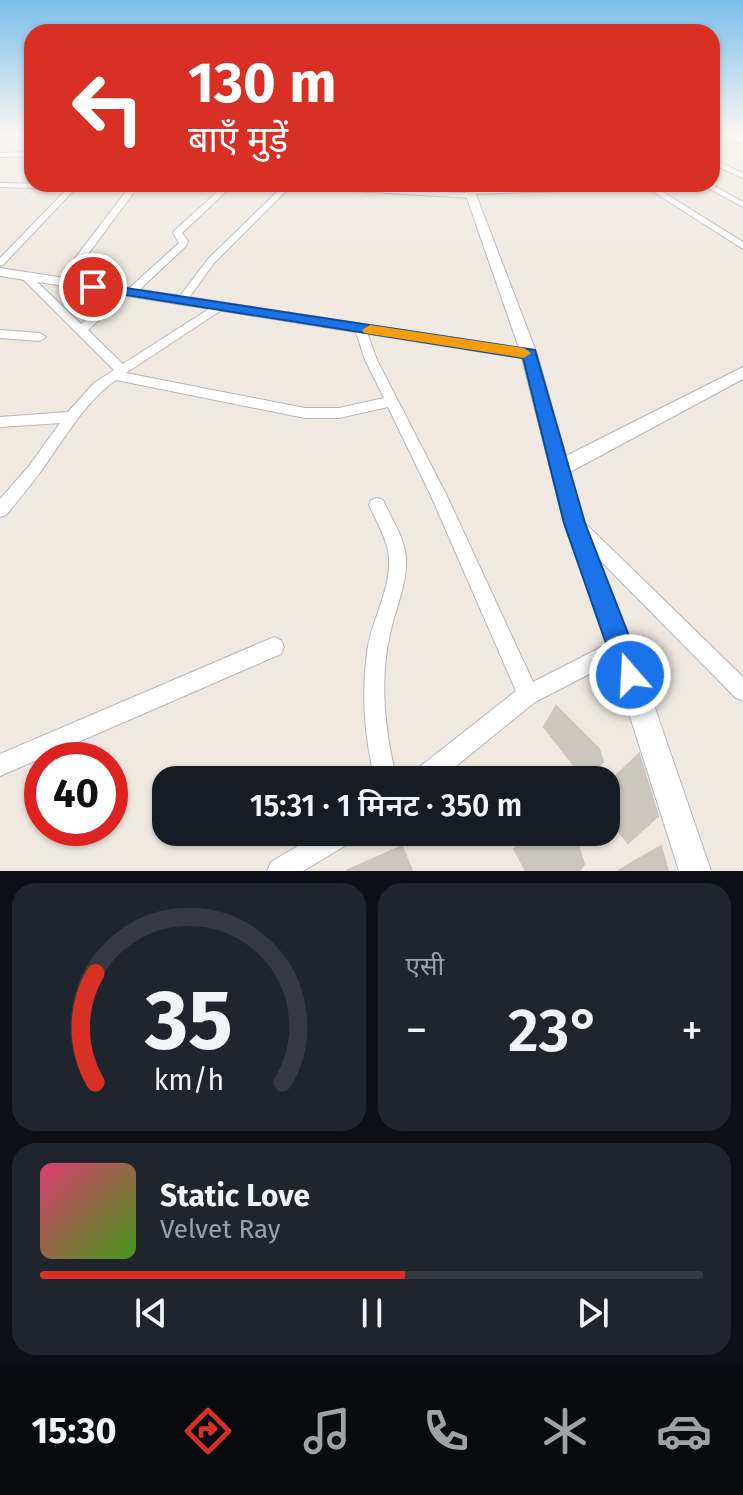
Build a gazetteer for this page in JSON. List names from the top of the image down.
{
  "page": {
    "turn": ["130 m", "बाएँ मुड़ें"],
    "limit": "40",
    "trip": "15:31 · 1 मिनट · 350 m",
    "tile": "एसी",
    "heat": ["−", "23°", "+"],
    "song": ["Static Love", "Velvet Ray"],
    "tabs": "15:30",
    "gauge": ["35", "km/h"]
  }
}
